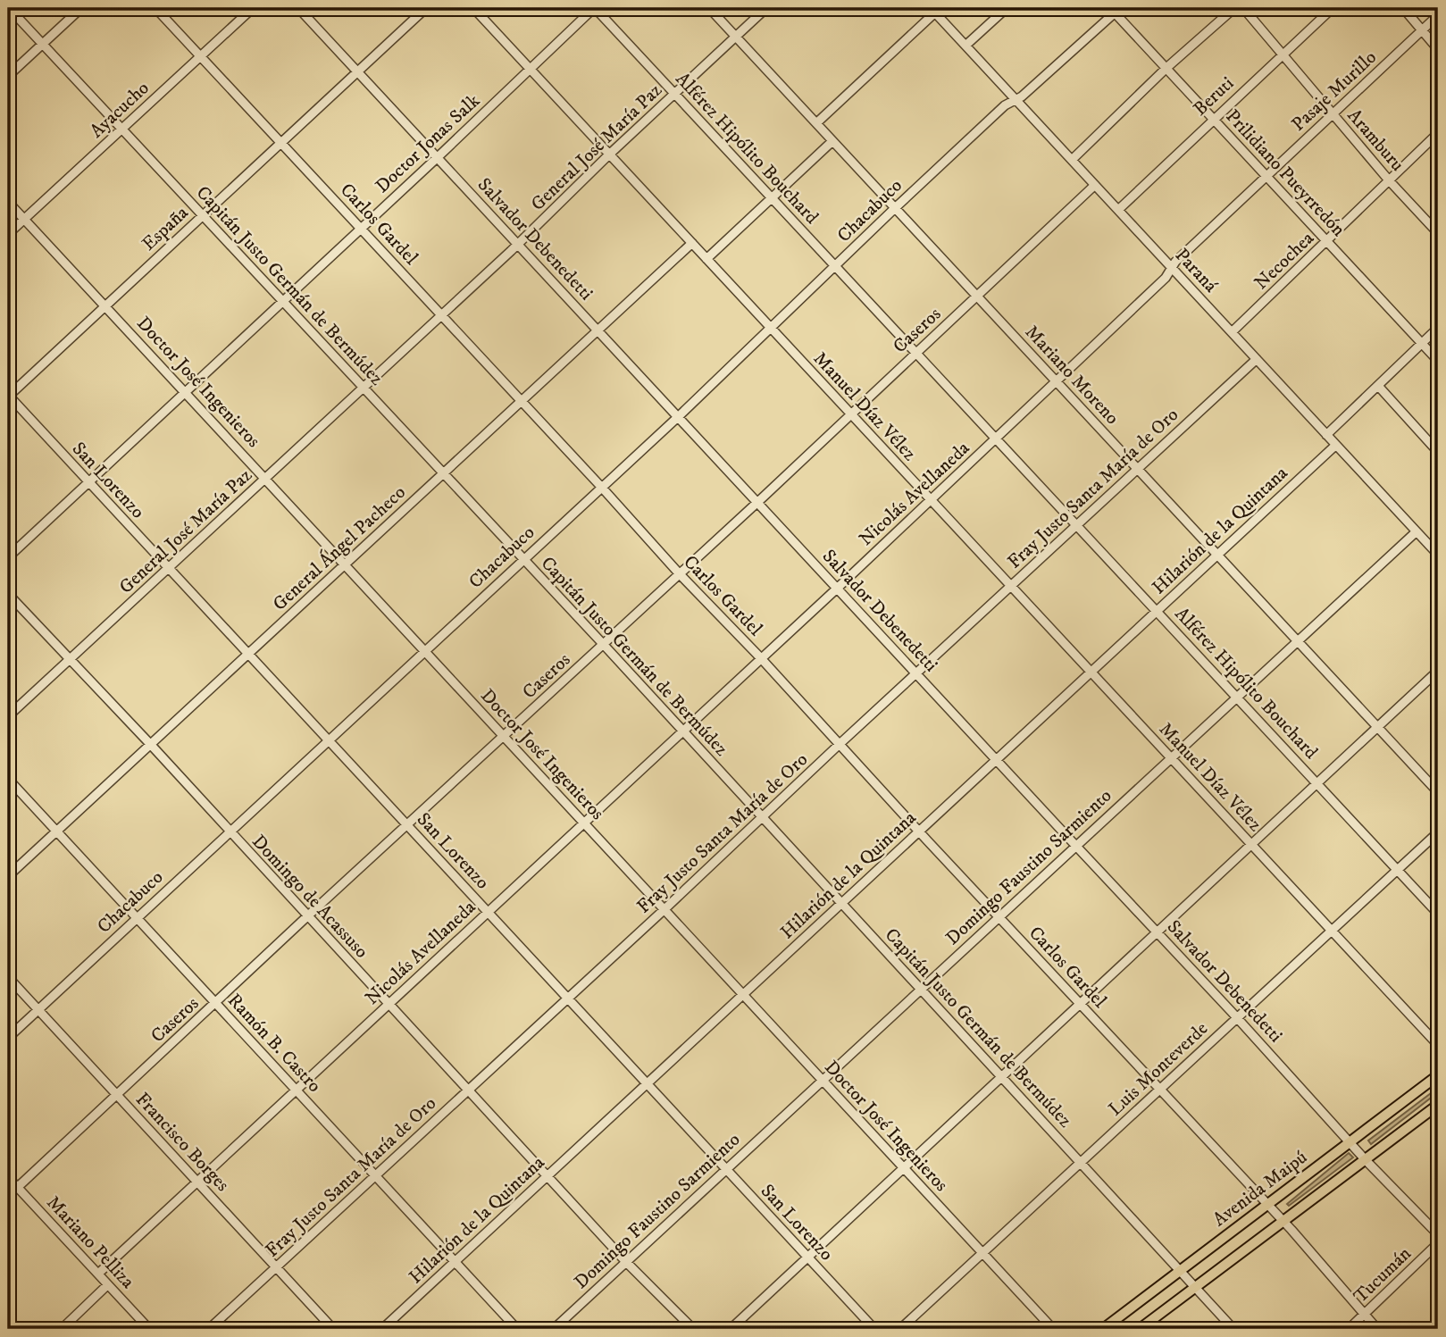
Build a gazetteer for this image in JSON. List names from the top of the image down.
{
  "streets": {
    "main road": ["Avenida Maipú"],
    "street": [
      "Pasaje Murillo",
      "Beruti",
      "Ayacucho",
      "Aramburu",
      "Doctor Jonas Salk",
      "General José María Paz",
      "Alférez Hipólito Bouchard",
      "Prilidiano Pueyrredón",
      "Chacabuco",
      "Carlos Gardel",
      "España",
      "Salvador Debenedetti",
      "Necochea",
      "Paraná",
      "Capitán Justo Germán de Bermúdez",
      "Caseros",
      "Mariano Moreno",
      "Doctor José Ingenieros",
      "Manuel Díaz Vélez",
      "San Lorenzo",
      "Fray Justo Santa María de Oro",
      "Nicolás Avellaneda",
      "Hilarión de la Quintana",
      "General Ángel Pacheco",
      "Domingo Faustino Sarmiento",
      "Domingo de Acassuso",
      "Ramón B. Castro",
      "Luis Monteverde",
      "Francisco Borges",
      "Mariano Pelliza",
      "Tucumán"
    ]
  },
  "crossings": [
    ["Pasaje Murillo", "Aramburu"],
    ["Pasaje Murillo", "Prilidiano Pueyrredón"],
    ["Pasaje Murillo", "Paraná"],
    ["Pasaje Murillo", "Nicolás Avellaneda"],
    ["Beruti", "Aramburu"],
    ["Beruti", "Prilidiano Pueyrredón"],
    ["Beruti", "Paraná"],
    ["Ayacucho", "Carlos Gardel"],
    ["Ayacucho", "Capitán Justo Germán de Bermúdez"],
    ["Ayacucho", "Doctor José Ingenieros"],
    ["Aramburu", "Necochea"],
    ["Doctor Jonas Salk", "Alférez Hipólito Bouchard"],
    ["Doctor Jonas Salk", "Carlos Gardel"],
    ["Doctor Jonas Salk", "Salvador Debenedetti"],
    ["Doctor Jonas Salk", "Capitán Justo Germán de Bermúdez"],
    ["Doctor Jonas Salk", "Doctor José Ingenieros"],
    ["Doctor Jonas Salk", "Manuel Díaz Vélez"],
    ["Doctor Jonas Salk", "San Lorenzo"],
    ["General José María Paz", "Alférez Hipólito Bouchard"],
    ["General José María Paz", "Carlos Gardel"],
    ["General José María Paz", "Salvador Debenedetti"],
    ["General José María Paz", "Capitán Justo Germán de Bermúdez"],
    ["General José María Paz", "Mariano Moreno"],
    ["General José María Paz", "Doctor José Ingenieros"],
    ["General José María Paz", "Manuel Díaz Vélez"],
    ["General José María Paz", "San Lorenzo"],
    ["General José María Paz", "Domingo de Acassuso"],
    ["Alférez Hipólito Bouchard", "Chacabuco"],
    ["Alférez Hipólito Bouchard", "Caseros"],
    ["Alférez Hipólito Bouchard", "Fray Justo Santa María de Oro"],
    ["Alférez Hipólito Bouchard", "Nicolás Avellaneda"],
    ["Alférez Hipólito Bouchard", "Hilarión de la Quintana"],
    ["Alférez Hipólito Bouchard", "Domingo Faustino Sarmiento"],
    ["Alférez Hipólito Bouchard", "Luis Monteverde"],
    ["Prilidiano Pueyrredón", "Chacabuco"],
    ["Prilidiano Pueyrredón", "Necochea"],
    ["Chacabuco", "Carlos Gardel"],
    ["Chacabuco", "Salvador Debenedetti"],
    ["Chacabuco", "Paraná"],
    ["Chacabuco", "Capitán Justo Germán de Bermúdez"],
    ["Chacabuco", "Mariano Moreno"],
    ["Chacabuco", "Doctor José Ingenieros"],
    ["Chacabuco", "Manuel Díaz Vélez"],
    ["Chacabuco", "San Lorenzo"],
    ["Chacabuco", "Domingo de Acassuso"],
    ["Chacabuco", "Ramón B. Castro"],
    ["Chacabuco", "Francisco Borges"],
    ["Carlos Gardel", "España"],
    ["Carlos Gardel", "Caseros"],
    ["Carlos Gardel", "Fray Justo Santa María de Oro"],
    ["Carlos Gardel", "Nicolás Avellaneda"],
    ["Carlos Gardel", "Hilarión de la Quintana"],
    ["Carlos Gardel", "General Ángel Pacheco"],
    ["Carlos Gardel", "Domingo Faustino Sarmiento"],
    ["Carlos Gardel", "Luis Monteverde"],
    ["Carlos Gardel", "Avenida Maipú"],
    ["Carlos Gardel", "Tucumán"],
    ["España", "Salvador Debenedetti"],
    ["España", "Capitán Justo Germán de Bermúdez"],
    ["España", "Doctor José Ingenieros"],
    ["España", "San Lorenzo"],
    ["Salvador Debenedetti", "Caseros"],
    ["Salvador Debenedetti", "Fray Justo Santa María de Oro"],
    ["Salvador Debenedetti", "Nicolás Avellaneda"],
    ["Salvador Debenedetti", "Hilarión de la Quintana"],
    ["Salvador Debenedetti", "General Ángel Pacheco"],
    ["Salvador Debenedetti", "Domingo Faustino Sarmiento"],
    ["Salvador Debenedetti", "Luis Monteverde"],
    ["Salvador Debenedetti", "Avenida Maipú"],
    ["Necochea", "Paraná"],
    ["Paraná", "Caseros"],
    ["Paraná", "Fray Justo Santa María de Oro"],
    ["Paraná", "Nicolás Avellaneda"],
    ["Paraná", "Hilarión de la Quintana"],
    ["Paraná", "Domingo Faustino Sarmiento"],
    ["Capitán Justo Germán de Bermúdez", "Caseros"],
    ["Capitán Justo Germán de Bermúdez", "Fray Justo Santa María de Oro"],
    ["Capitán Justo Germán de Bermúdez", "Nicolás Avellaneda"],
    ["Capitán Justo Germán de Bermúdez", "Hilarión de la Quintana"],
    ["Capitán Justo Germán de Bermúdez", "General Ángel Pacheco"],
    ["Capitán Justo Germán de Bermúdez", "Domingo Faustino Sarmiento"],
    ["Capitán Justo Germán de Bermúdez", "Luis Monteverde"],
    ["Capitán Justo Germán de Bermúdez", "Avenida Maipú"],
    ["Caseros", "Mariano Moreno"],
    ["Caseros", "Doctor José Ingenieros"],
    ["Caseros", "Manuel Díaz Vélez"],
    ["Caseros", "San Lorenzo"],
    ["Caseros", "Domingo de Acassuso"],
    ["Caseros", "Ramón B. Castro"],
    ["Caseros", "Francisco Borges"],
    ["Caseros", "Mariano Pelliza"],
    ["Mariano Moreno", "Fray Justo Santa María de Oro"],
    ["Mariano Moreno", "Nicolás Avellaneda"],
    ["Mariano Moreno", "Hilarión de la Quintana"],
    ["Mariano Moreno", "Domingo Faustino Sarmiento"],
    ["Doctor José Ingenieros", "Fray Justo Santa María de Oro"],
    ["Doctor José Ingenieros", "Nicolás Avellaneda"],
    ["Doctor José Ingenieros", "Hilarión de la Quintana"],
    ["Doctor José Ingenieros", "General Ángel Pacheco"],
    ["Doctor José Ingenieros", "Domingo Faustino Sarmiento"],
    ["Doctor José Ingenieros", "Luis Monteverde"],
    ["Manuel Díaz Vélez", "Fray Justo Santa María de Oro"],
    ["Manuel Díaz Vélez", "Nicolás Avellaneda"],
    ["Manuel Díaz Vélez", "Hilarión de la Quintana"],
    ["Manuel Díaz Vélez", "General Ángel Pacheco"],
    ["Manuel Díaz Vélez", "Domingo Faustino Sarmiento"],
    ["Manuel Díaz Vélez", "Luis Monteverde"],
    ["San Lorenzo", "Fray Justo Santa María de Oro"],
    ["San Lorenzo", "Nicolás Avellaneda"],
    ["San Lorenzo", "Hilarión de la Quintana"],
    ["San Lorenzo", "General Ángel Pacheco"],
    ["San Lorenzo", "Domingo Faustino Sarmiento"],
    ["Fray Justo Santa María de Oro", "Domingo de Acassuso"],
    ["Fray Justo Santa María de Oro", "Ramón B. Castro"],
    ["Fray Justo Santa María de Oro", "Francisco Borges"],
    ["Nicolás Avellaneda", "Domingo de Acassuso"],
    ["Nicolás Avellaneda", "Ramón B. Castro"],
    ["Nicolás Avellaneda", "Francisco Borges"],
    ["Nicolás Avellaneda", "Mariano Pelliza"],
    ["Hilarión de la Quintana", "Domingo de Acassuso"],
    ["Hilarión de la Quintana", "Ramón B. Castro"],
    ["General Ángel Pacheco", "Domingo de Acassuso"],
    ["General Ángel Pacheco", "Ramón B. Castro"],
    ["Domingo Faustino Sarmiento", "Domingo de Acassuso"]
  ]
}
